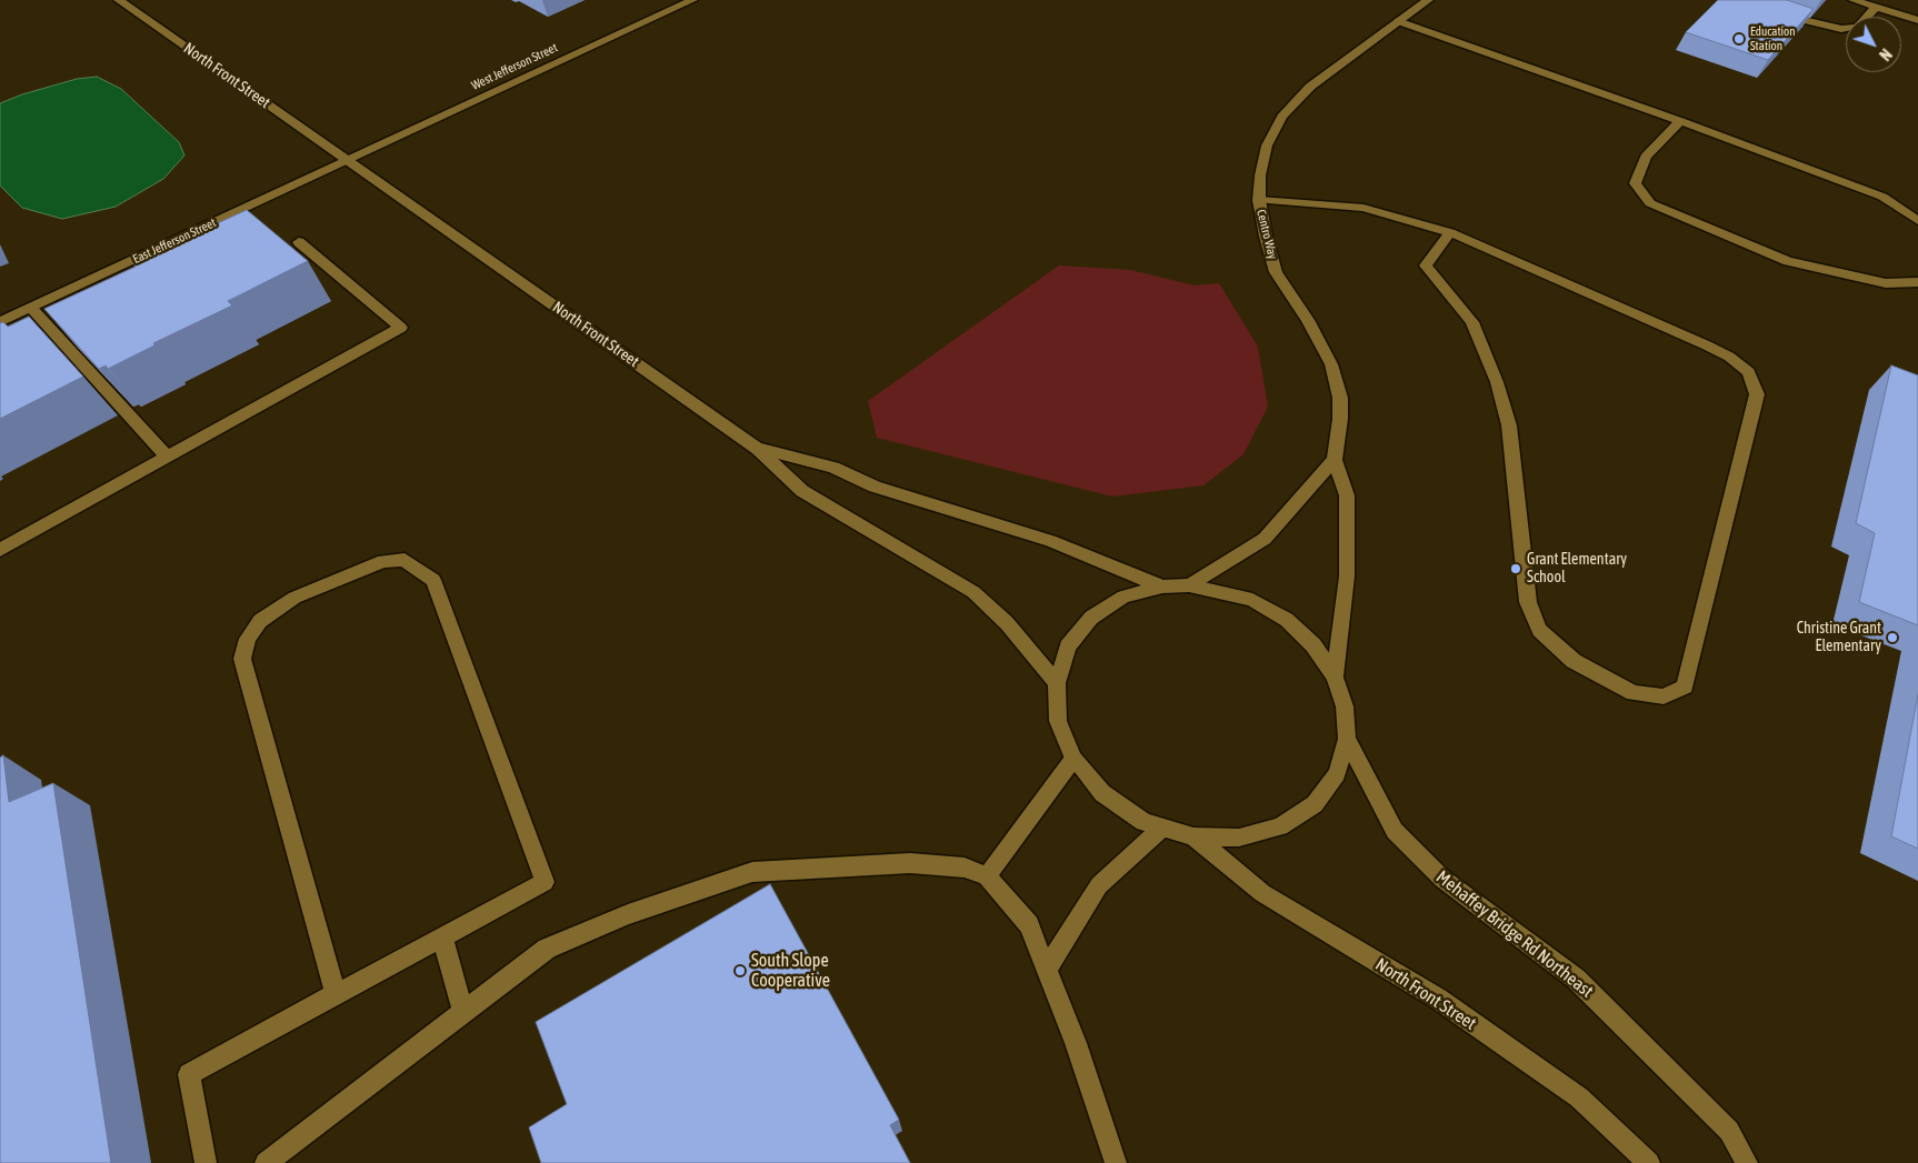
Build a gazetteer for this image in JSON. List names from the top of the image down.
{
  "streets": {
    "main road": [
      "West Jefferson Street",
      "North Front Street",
      "Centro Way",
      "East Jefferson Street",
      "Mehaffey Bridge Rd Northeast"
    ]
  },
  "crossings": [
    ["West Jefferson Street", "North Front Street"],
    ["West Jefferson Street", "East Jefferson Street"],
    ["North Front Street", "East Jefferson Street"]
  ],
  "places": [
    "Education Station",
    "Grant Elementary School",
    "Christine Grant Elementary",
    "South Slope Cooperative"
  ],
  "north": "bottom right"
}
